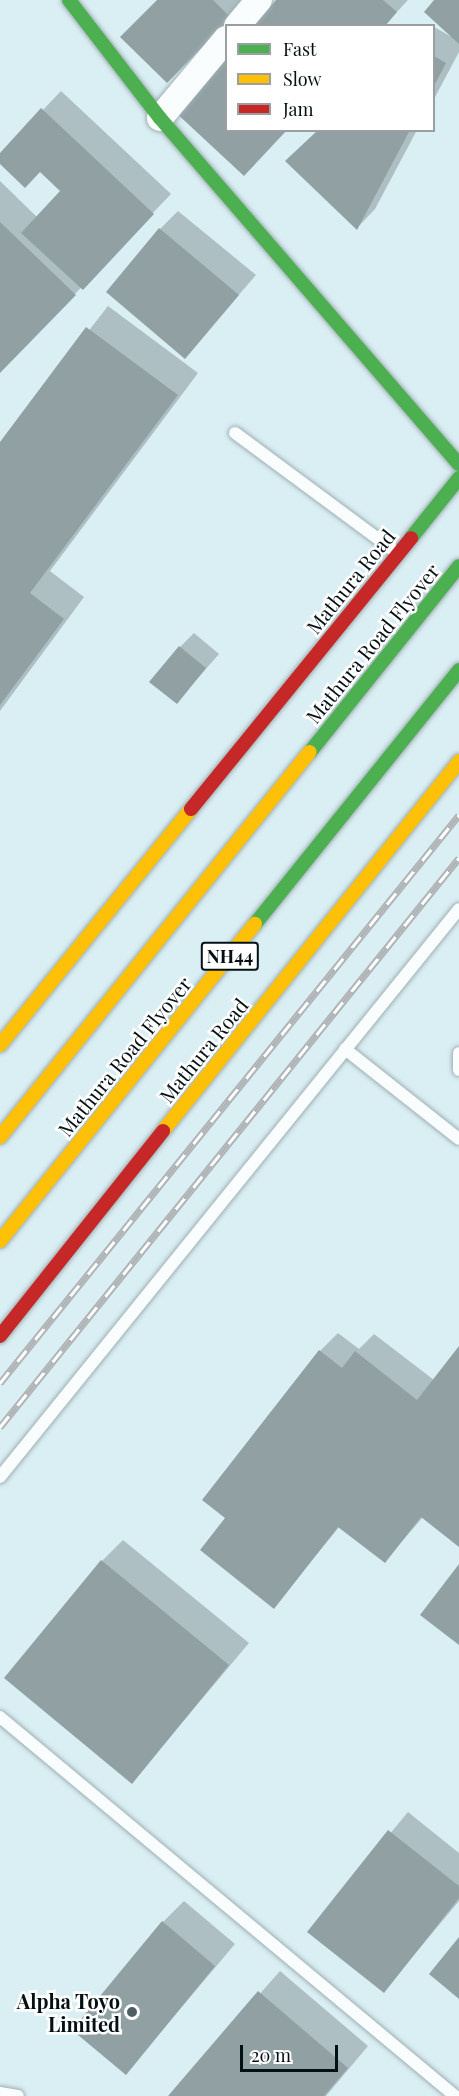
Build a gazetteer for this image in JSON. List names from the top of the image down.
{
  "streets": {
    "main road": ["Mathura Road", "Mathura Road Flyover", "NH44"]
  },
  "places": ["Alpha Toyo Limited"],
  "legend": ["Fast", "Slow", "Jam"],
  "scale_bar": "20 m"
}
